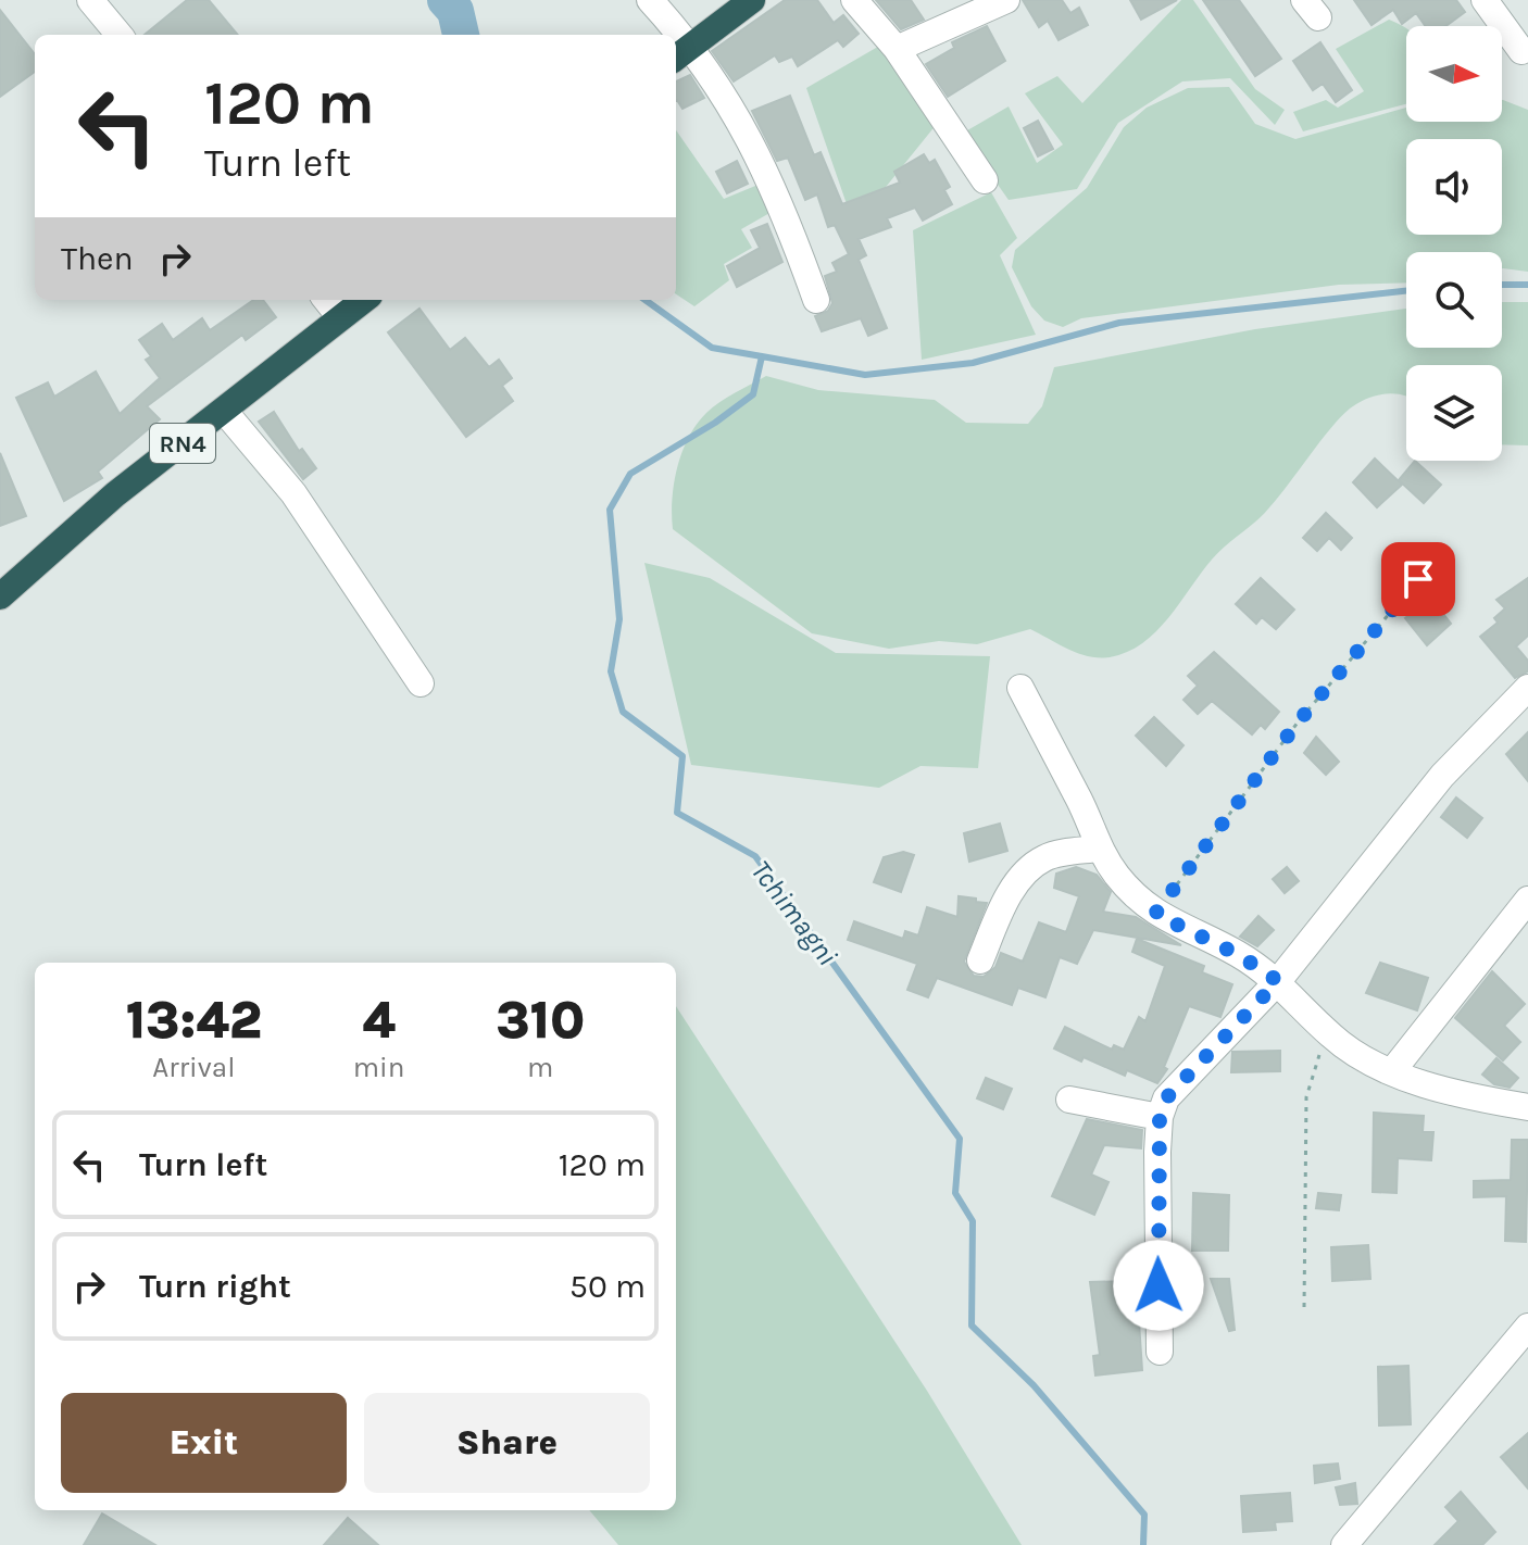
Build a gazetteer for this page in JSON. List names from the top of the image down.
{
  "streets": {
    "highway": ["RN4"]
  },
  "water": ["Tchimagni"],
  "north": "right",
  "page": {
    "turn": ["120 m", "Turn left"],
    "then": "Then",
    "eta": [
      "13:42",
      "Arrival",
      "4",
      "min",
      "310",
      "m"
    ],
    "list": [
      {
        "name": "Turn left",
        "value": "120 m"
      },
      {
        "name": "Turn right",
        "value": "50 m"
      }
    ],
    "buttons": ["Exit", "Share"]
  }
}
